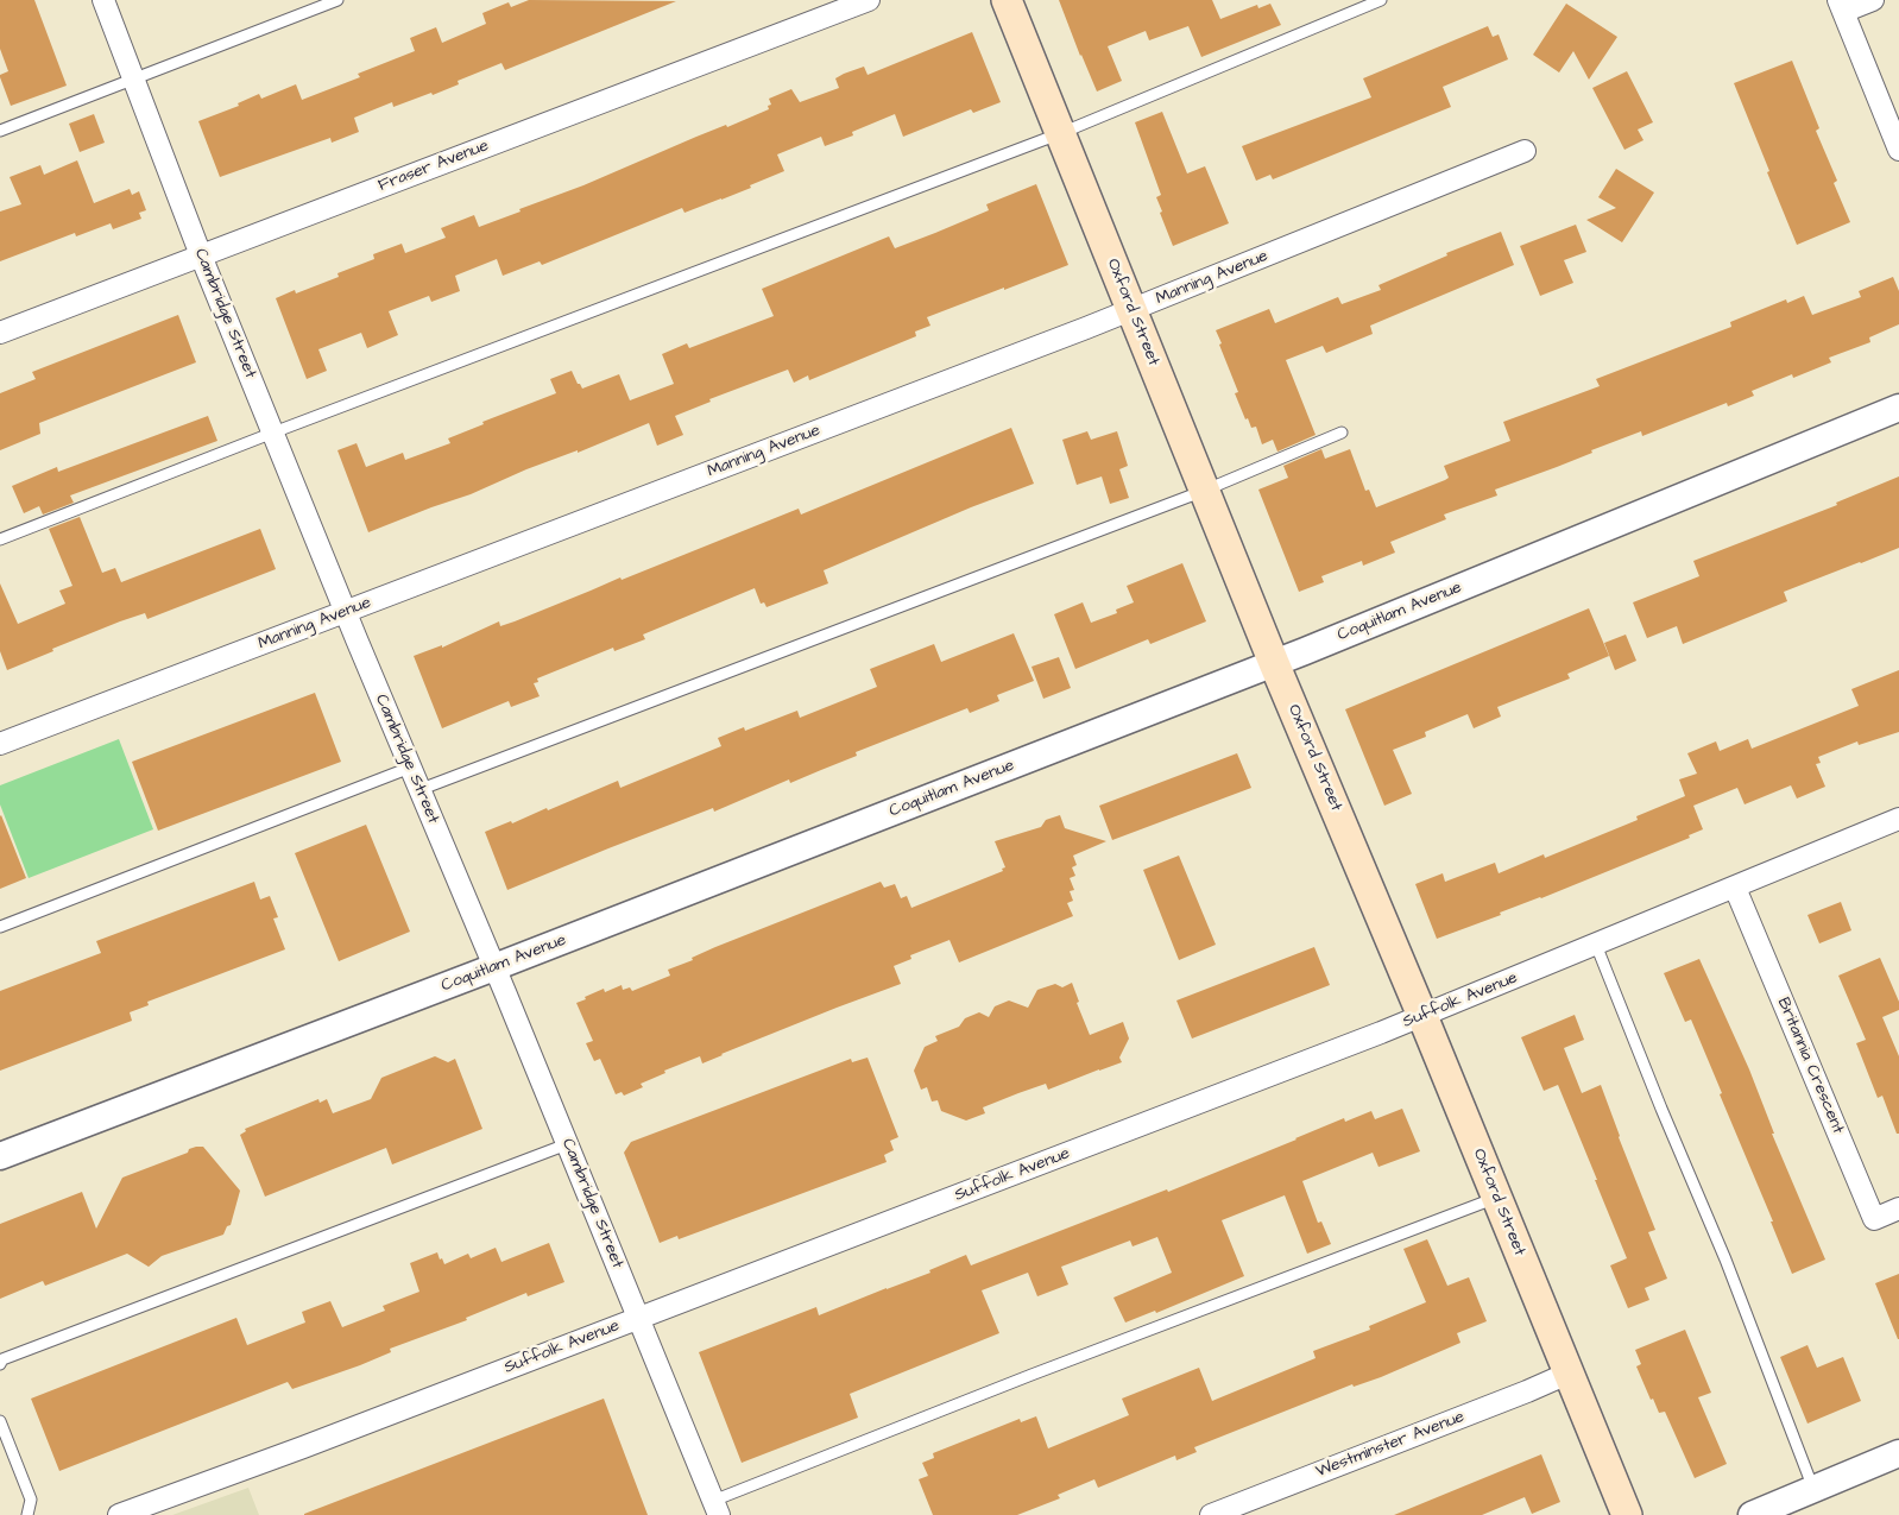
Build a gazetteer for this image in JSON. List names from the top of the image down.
{
  "streets": {
    "main road": ["Oxford Street"],
    "street": [
      "Fraser Avenue",
      "Manning Avenue",
      "Cambridge Street",
      "Coquitlam Avenue",
      "Suffolk Avenue",
      "Britannia Crescent",
      "Westminster Avenue"
    ]
  },
  "crossings": [
    ["Fraser Avenue", "Cambridge Street"],
    ["Manning Avenue", "Oxford Street"],
    ["Manning Avenue", "Cambridge Street"],
    ["Oxford Street", "Coquitlam Avenue"],
    ["Oxford Street", "Suffolk Avenue"],
    ["Oxford Street", "Westminster Avenue"],
    ["Cambridge Street", "Coquitlam Avenue"],
    ["Cambridge Street", "Suffolk Avenue"],
    ["Suffolk Avenue", "Britannia Crescent"]
  ]
}
